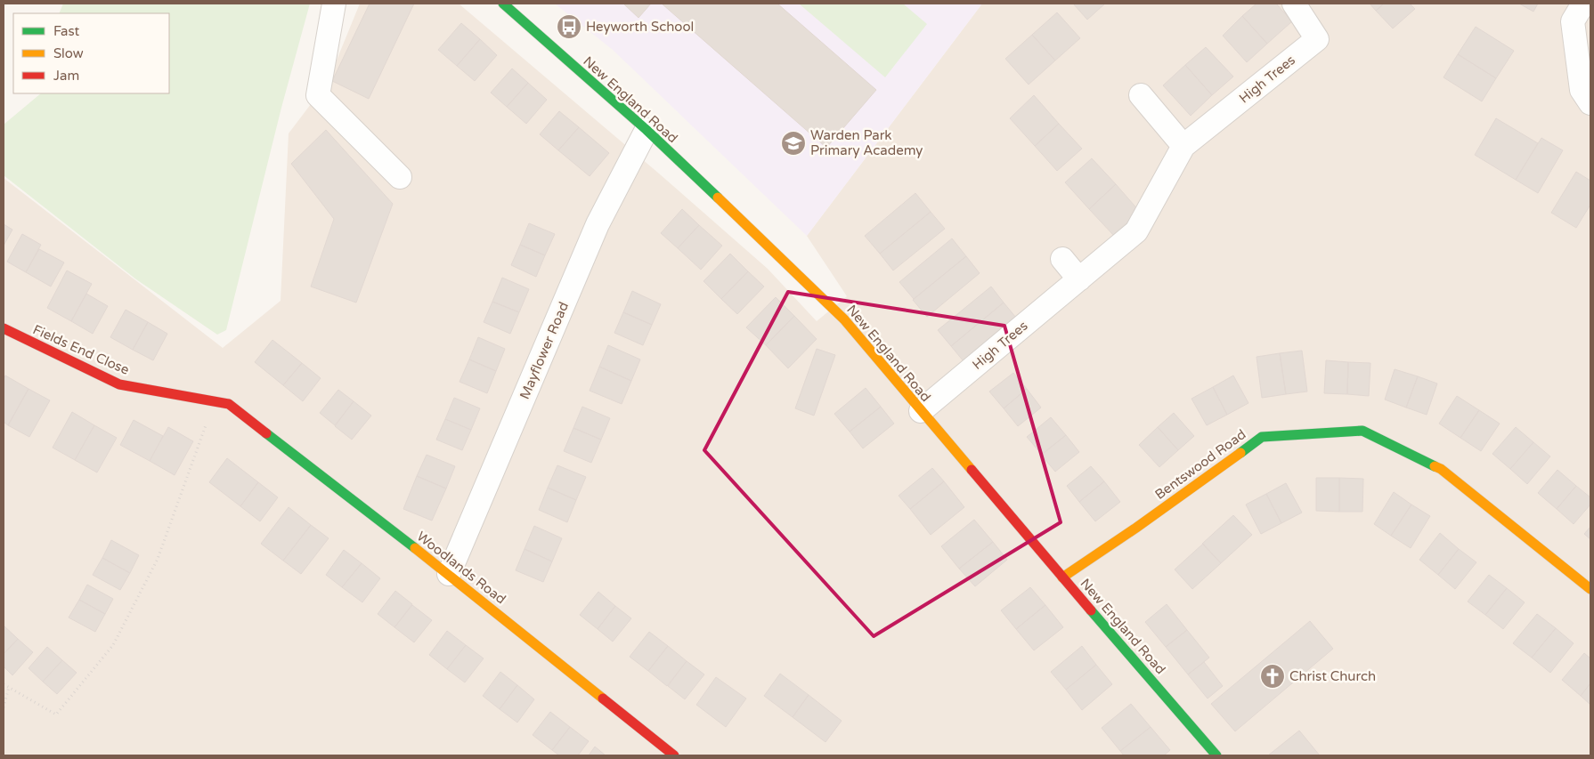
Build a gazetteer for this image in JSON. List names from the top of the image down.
{
  "streets": {
    "street": [
      "High Trees",
      "New England Road",
      "Fields End Close",
      "Mayflower Road",
      "Bentswood Road",
      "Woodlands Road"
    ]
  },
  "crossings": [
    ["High Trees", "New England Road"],
    ["New England Road", "Mayflower Road"],
    ["New England Road", "Bentswood Road"],
    ["Fields End Close", "Woodlands Road"],
    ["Mayflower Road", "Woodlands Road"]
  ],
  "places": {
    "bus stop": ["Heyworth School"],
    "school or university": ["Warden Park Primary Academy"],
    "church": ["Christ Church"]
  },
  "legend": ["Fast", "Slow", "Jam"]
}
